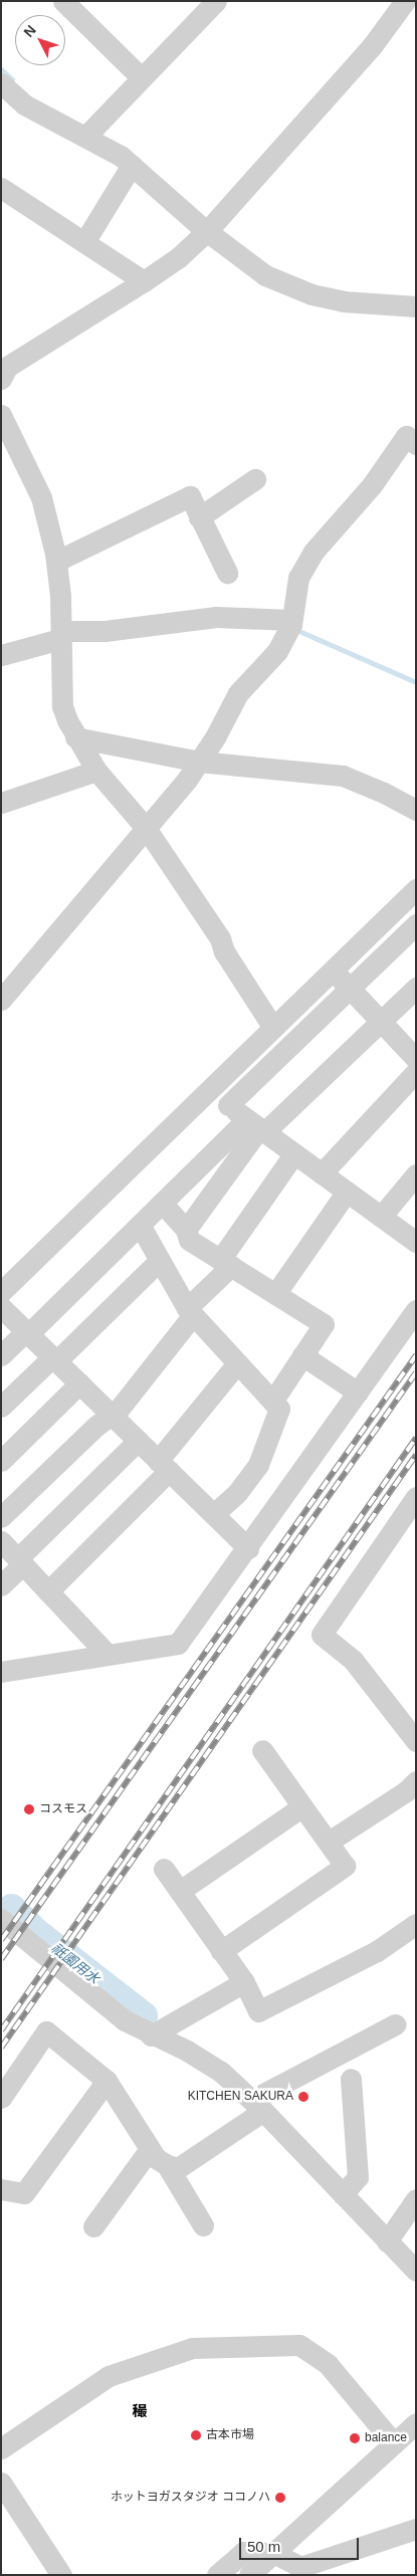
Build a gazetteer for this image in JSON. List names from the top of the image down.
{
  "districts": ["穝"],
  "water": ["祇園用水"],
  "places": [
    "コスモス",
    "KITCHEN SAKURA",
    "古本市場",
    "balance",
    "ホットヨガスタジオ ココノハ"
  ],
  "scale_bar": "50 m",
  "north": "top left"
}
